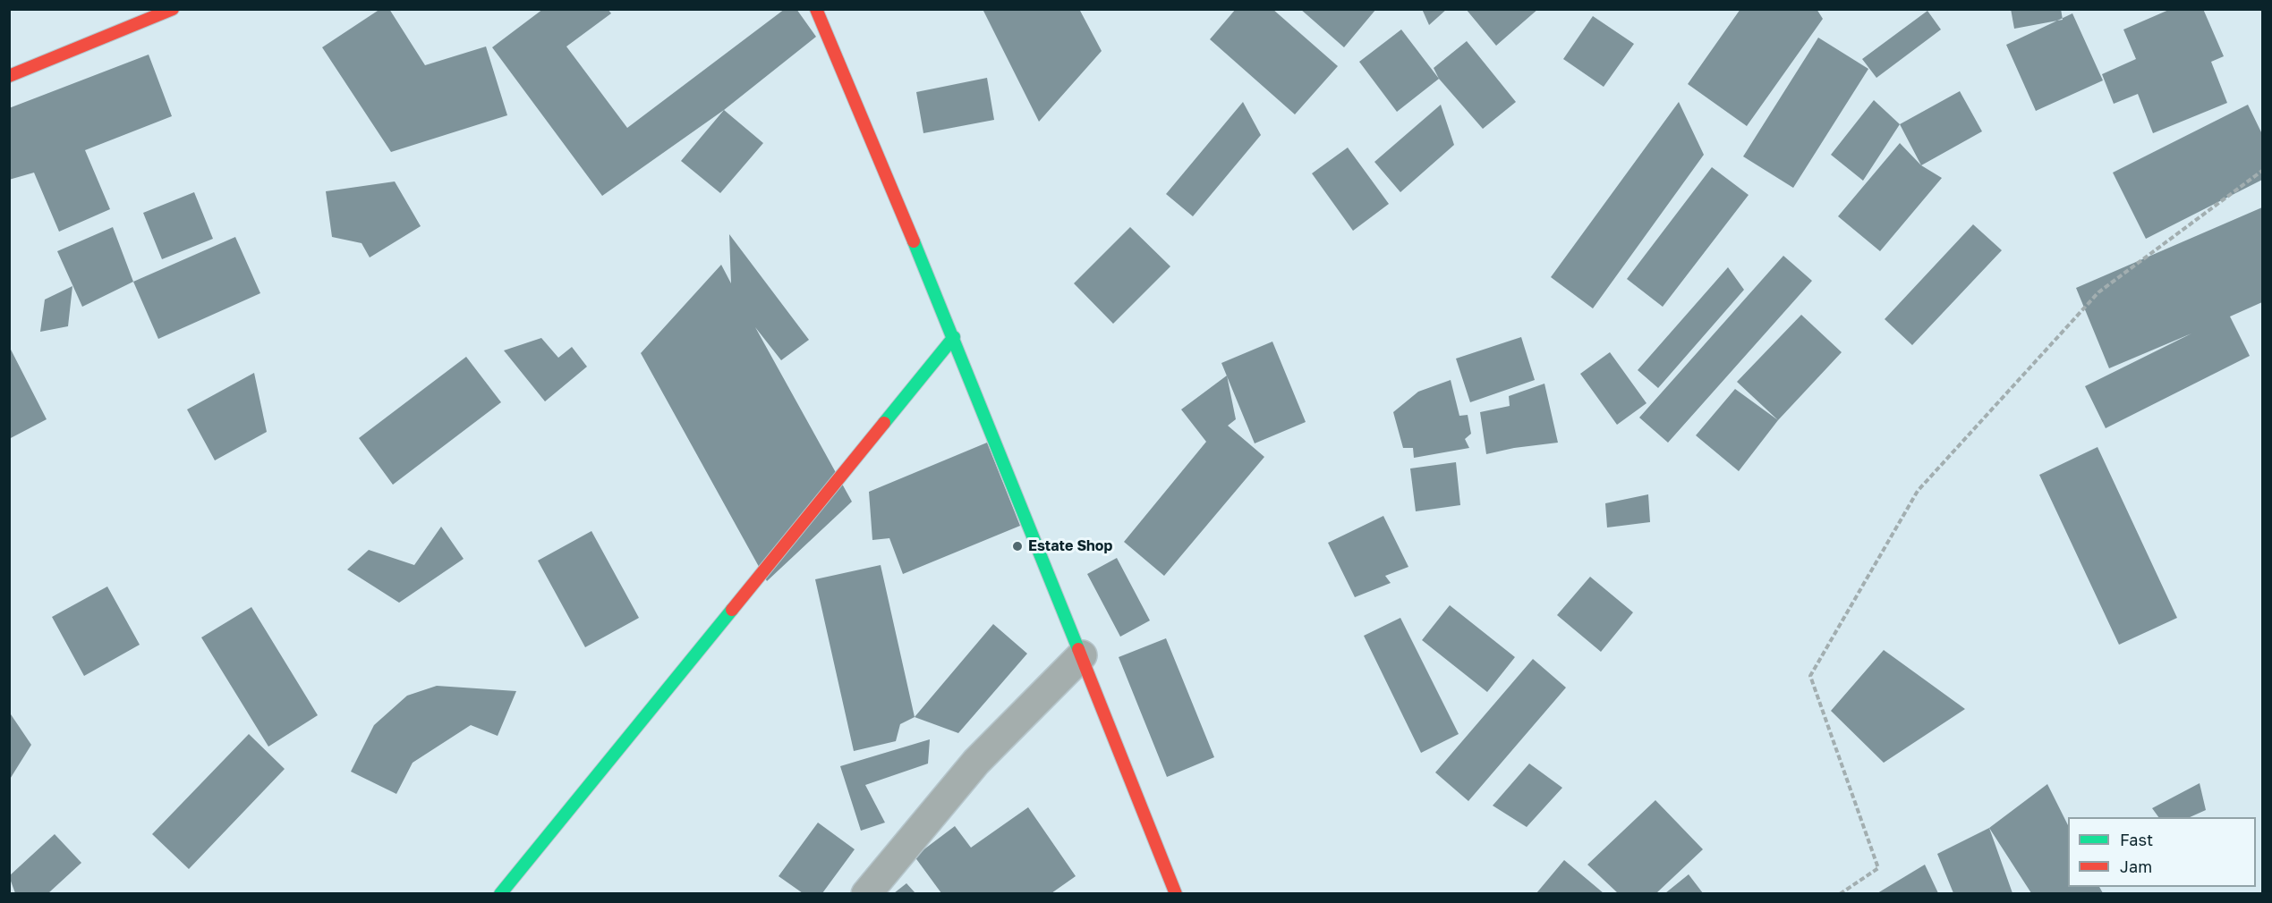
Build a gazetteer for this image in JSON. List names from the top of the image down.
{
  "places": ["Estate Shop"],
  "legend": ["Fast", "Jam"]
}
